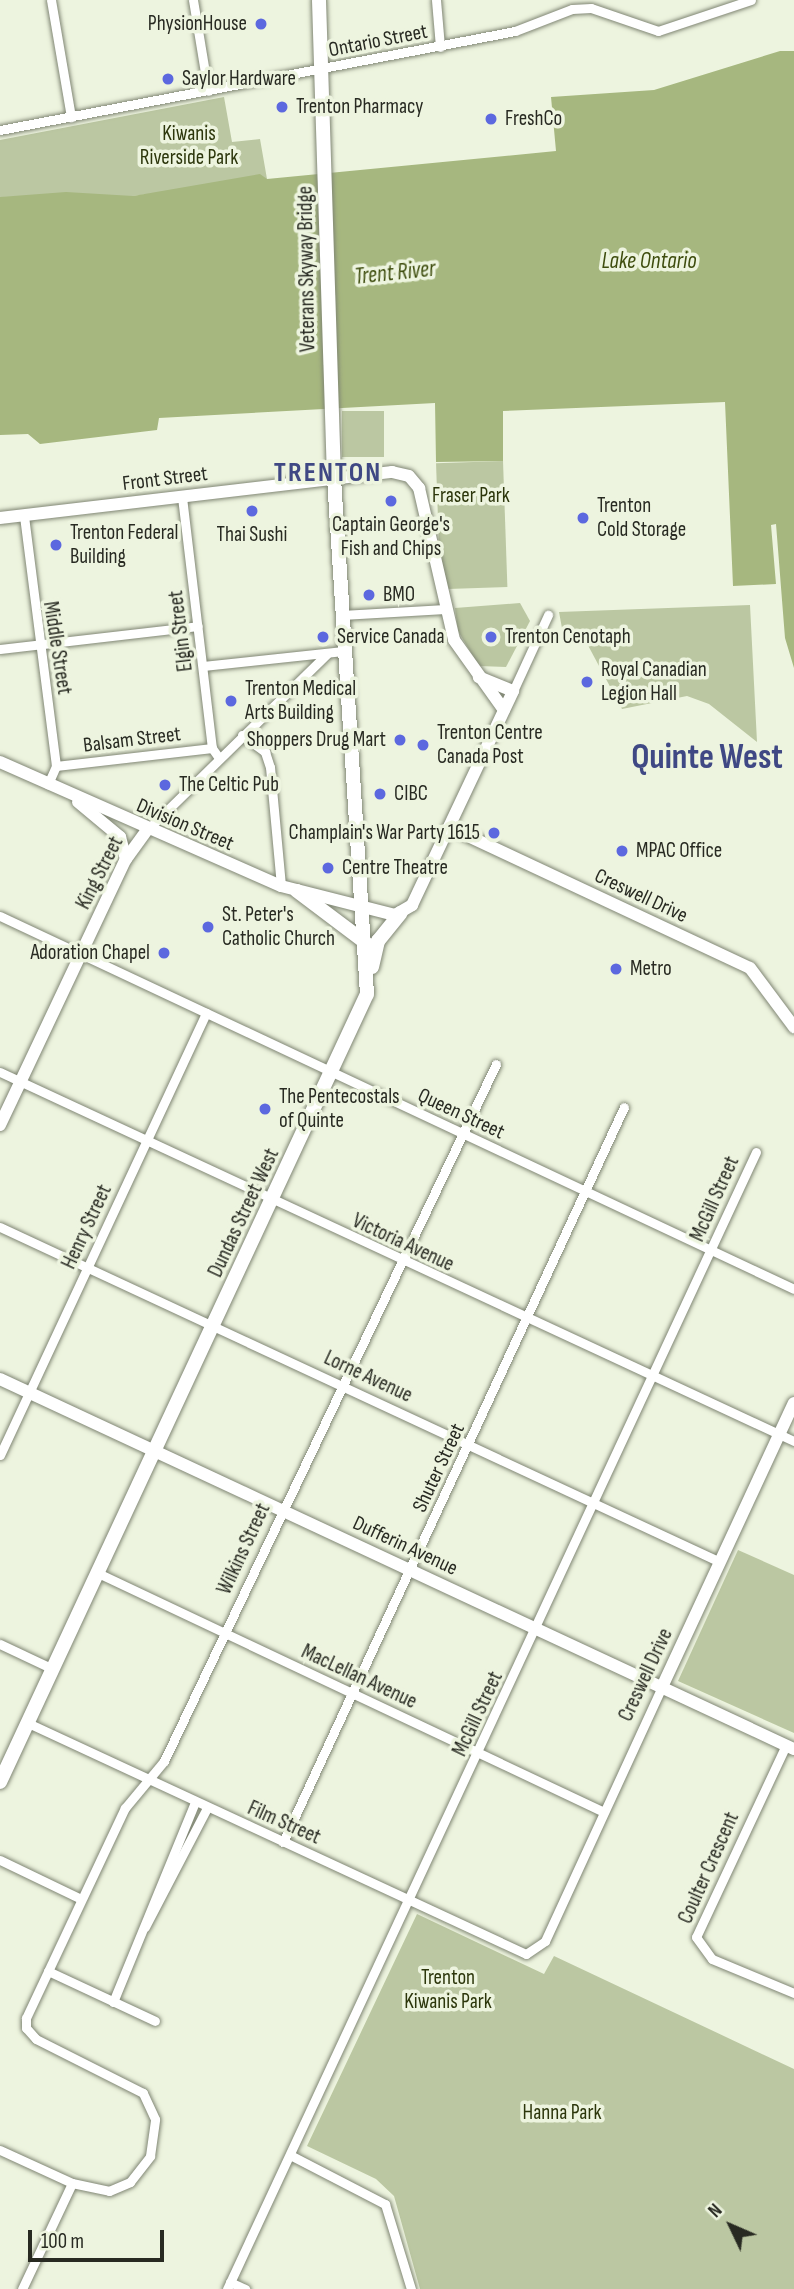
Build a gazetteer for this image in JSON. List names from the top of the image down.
{
  "streets": {
    "main road": ["Veterans Skyway Bridge", "Dundas Street West"],
    "street": [
      "Ontario Street",
      "Front Street",
      "Elgin Street",
      "Middle Street",
      "Balsam Street",
      "Division Street",
      "King Street",
      "Creswell Drive",
      "Queen Street",
      "McGill Street",
      "Henry Street",
      "Victoria Avenue",
      "Lorne Avenue",
      "Shuter Street",
      "Dufferin Avenue",
      "Wilkins Street",
      "MacLellan Avenue",
      "Film Street",
      "Coulter Crescent"
    ]
  },
  "crossings": [
    ["Ontario Street", "Veterans Skyway Bridge"],
    ["Veterans Skyway Bridge", "Dundas Street West"],
    ["Front Street", "Elgin Street"],
    ["Front Street", "Middle Street"],
    ["Front Street", "Dundas Street West"],
    ["Elgin Street", "Balsam Street"],
    ["Elgin Street", "King Street"],
    ["Middle Street", "Balsam Street"],
    ["Division Street", "King Street"],
    ["Division Street", "Dundas Street West"],
    ["King Street", "Queen Street"],
    ["King Street", "Victoria Avenue"],
    ["Creswell Drive", "Victoria Avenue"],
    ["Creswell Drive", "Lorne Avenue"],
    ["Creswell Drive", "Dufferin Avenue"],
    ["Creswell Drive", "MacLellan Avenue"],
    ["Creswell Drive", "Film Street"],
    ["Queen Street", "McGill Street"],
    ["Queen Street", "Dundas Street West"],
    ["Queen Street", "Henry Street"],
    ["Queen Street", "Shuter Street"],
    ["Queen Street", "Wilkins Street"],
    ["McGill Street", "Victoria Avenue"],
    ["McGill Street", "Lorne Avenue"],
    ["McGill Street", "Dufferin Avenue"],
    ["McGill Street", "MacLellan Avenue"],
    ["McGill Street", "Film Street"],
    ["Dundas Street West", "Victoria Avenue"],
    ["Dundas Street West", "Lorne Avenue"],
    ["Dundas Street West", "Dufferin Avenue"],
    ["Dundas Street West", "MacLellan Avenue"],
    ["Dundas Street West", "Film Street"],
    ["Henry Street", "Victoria Avenue"],
    ["Henry Street", "Lorne Avenue"],
    ["Henry Street", "Dufferin Avenue"],
    ["Victoria Avenue", "Shuter Street"],
    ["Victoria Avenue", "Wilkins Street"],
    ["Lorne Avenue", "Shuter Street"],
    ["Lorne Avenue", "Wilkins Street"],
    ["Shuter Street", "Dufferin Avenue"],
    ["Shuter Street", "MacLellan Avenue"],
    ["Shuter Street", "Film Street"],
    ["Dufferin Avenue", "Wilkins Street"],
    ["Dufferin Avenue", "Coulter Crescent"],
    ["Wilkins Street", "MacLellan Avenue"],
    ["Wilkins Street", "Film Street"]
  ],
  "districts": ["TRENTON", "Quinte West"],
  "water": ["Lake Ontario", "Trent River"],
  "parks": [
    "Kiwanis Riverside Park",
    "Fraser Park",
    "Trenton Kiwanis Park",
    "Hanna Park"
  ],
  "places": [
    "PhysionHouse",
    "Saylor Hardware",
    "Trenton Pharmacy",
    "FreshCo",
    "Captain George's Fish and Chips",
    "Thai Sushi",
    "Trenton Cold Storage",
    "Trenton Federal Building",
    "BMO",
    "Service Canada",
    "Trenton Cenotaph",
    "Royal Canadian Legion Hall",
    "Trenton Medical Arts Building",
    "Shoppers Drug Mart",
    "Trenton Centre Canada Post",
    "The Celtic Pub",
    "CIBC",
    "Champlain's War Party 1615",
    "MPAC Office",
    "Centre Theatre",
    "St. Peter's Catholic Church",
    "Adoration Chapel",
    "Metro",
    "The Pentecostals of Quinte"
  ],
  "scale_bar": "100 m",
  "north": "top left"
}
